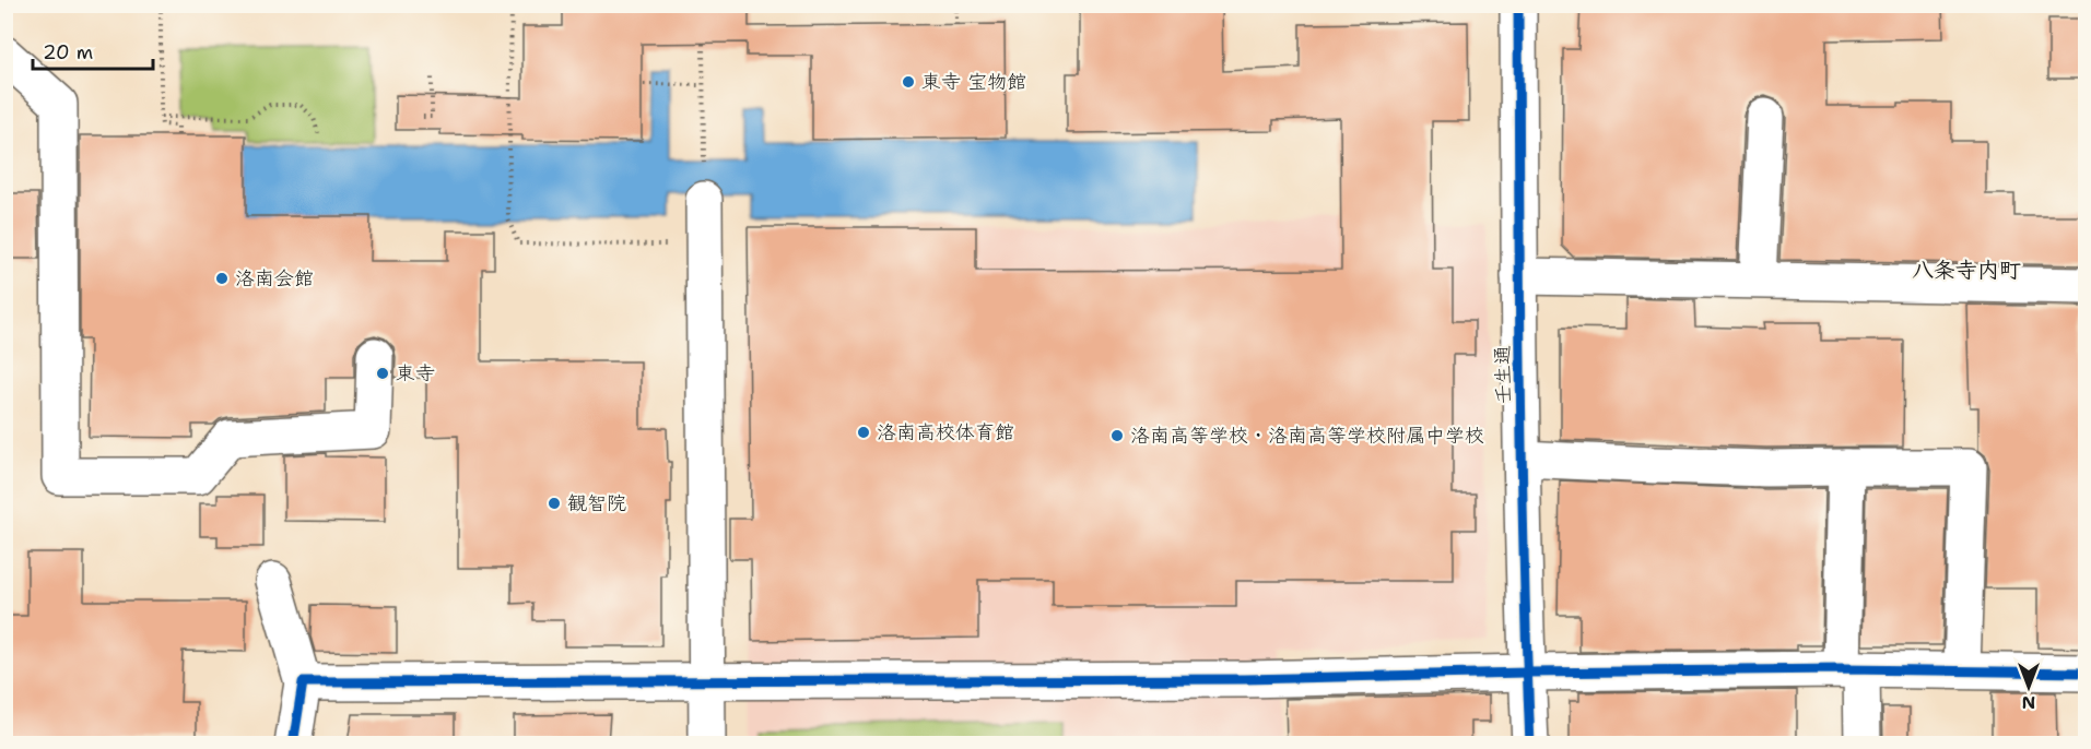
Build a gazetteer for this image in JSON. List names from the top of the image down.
{
  "streets": {
    "street": ["壬生通"]
  },
  "districts": ["八条寺内町"],
  "places": [
    "東寺 宝物館",
    "洛南会館",
    "東寺",
    "洛南高校体育館",
    "洛南高等学校・洛南高等学校附属中学校",
    "観智院"
  ],
  "scale_bar": "20 m",
  "north": "bottom"
}
